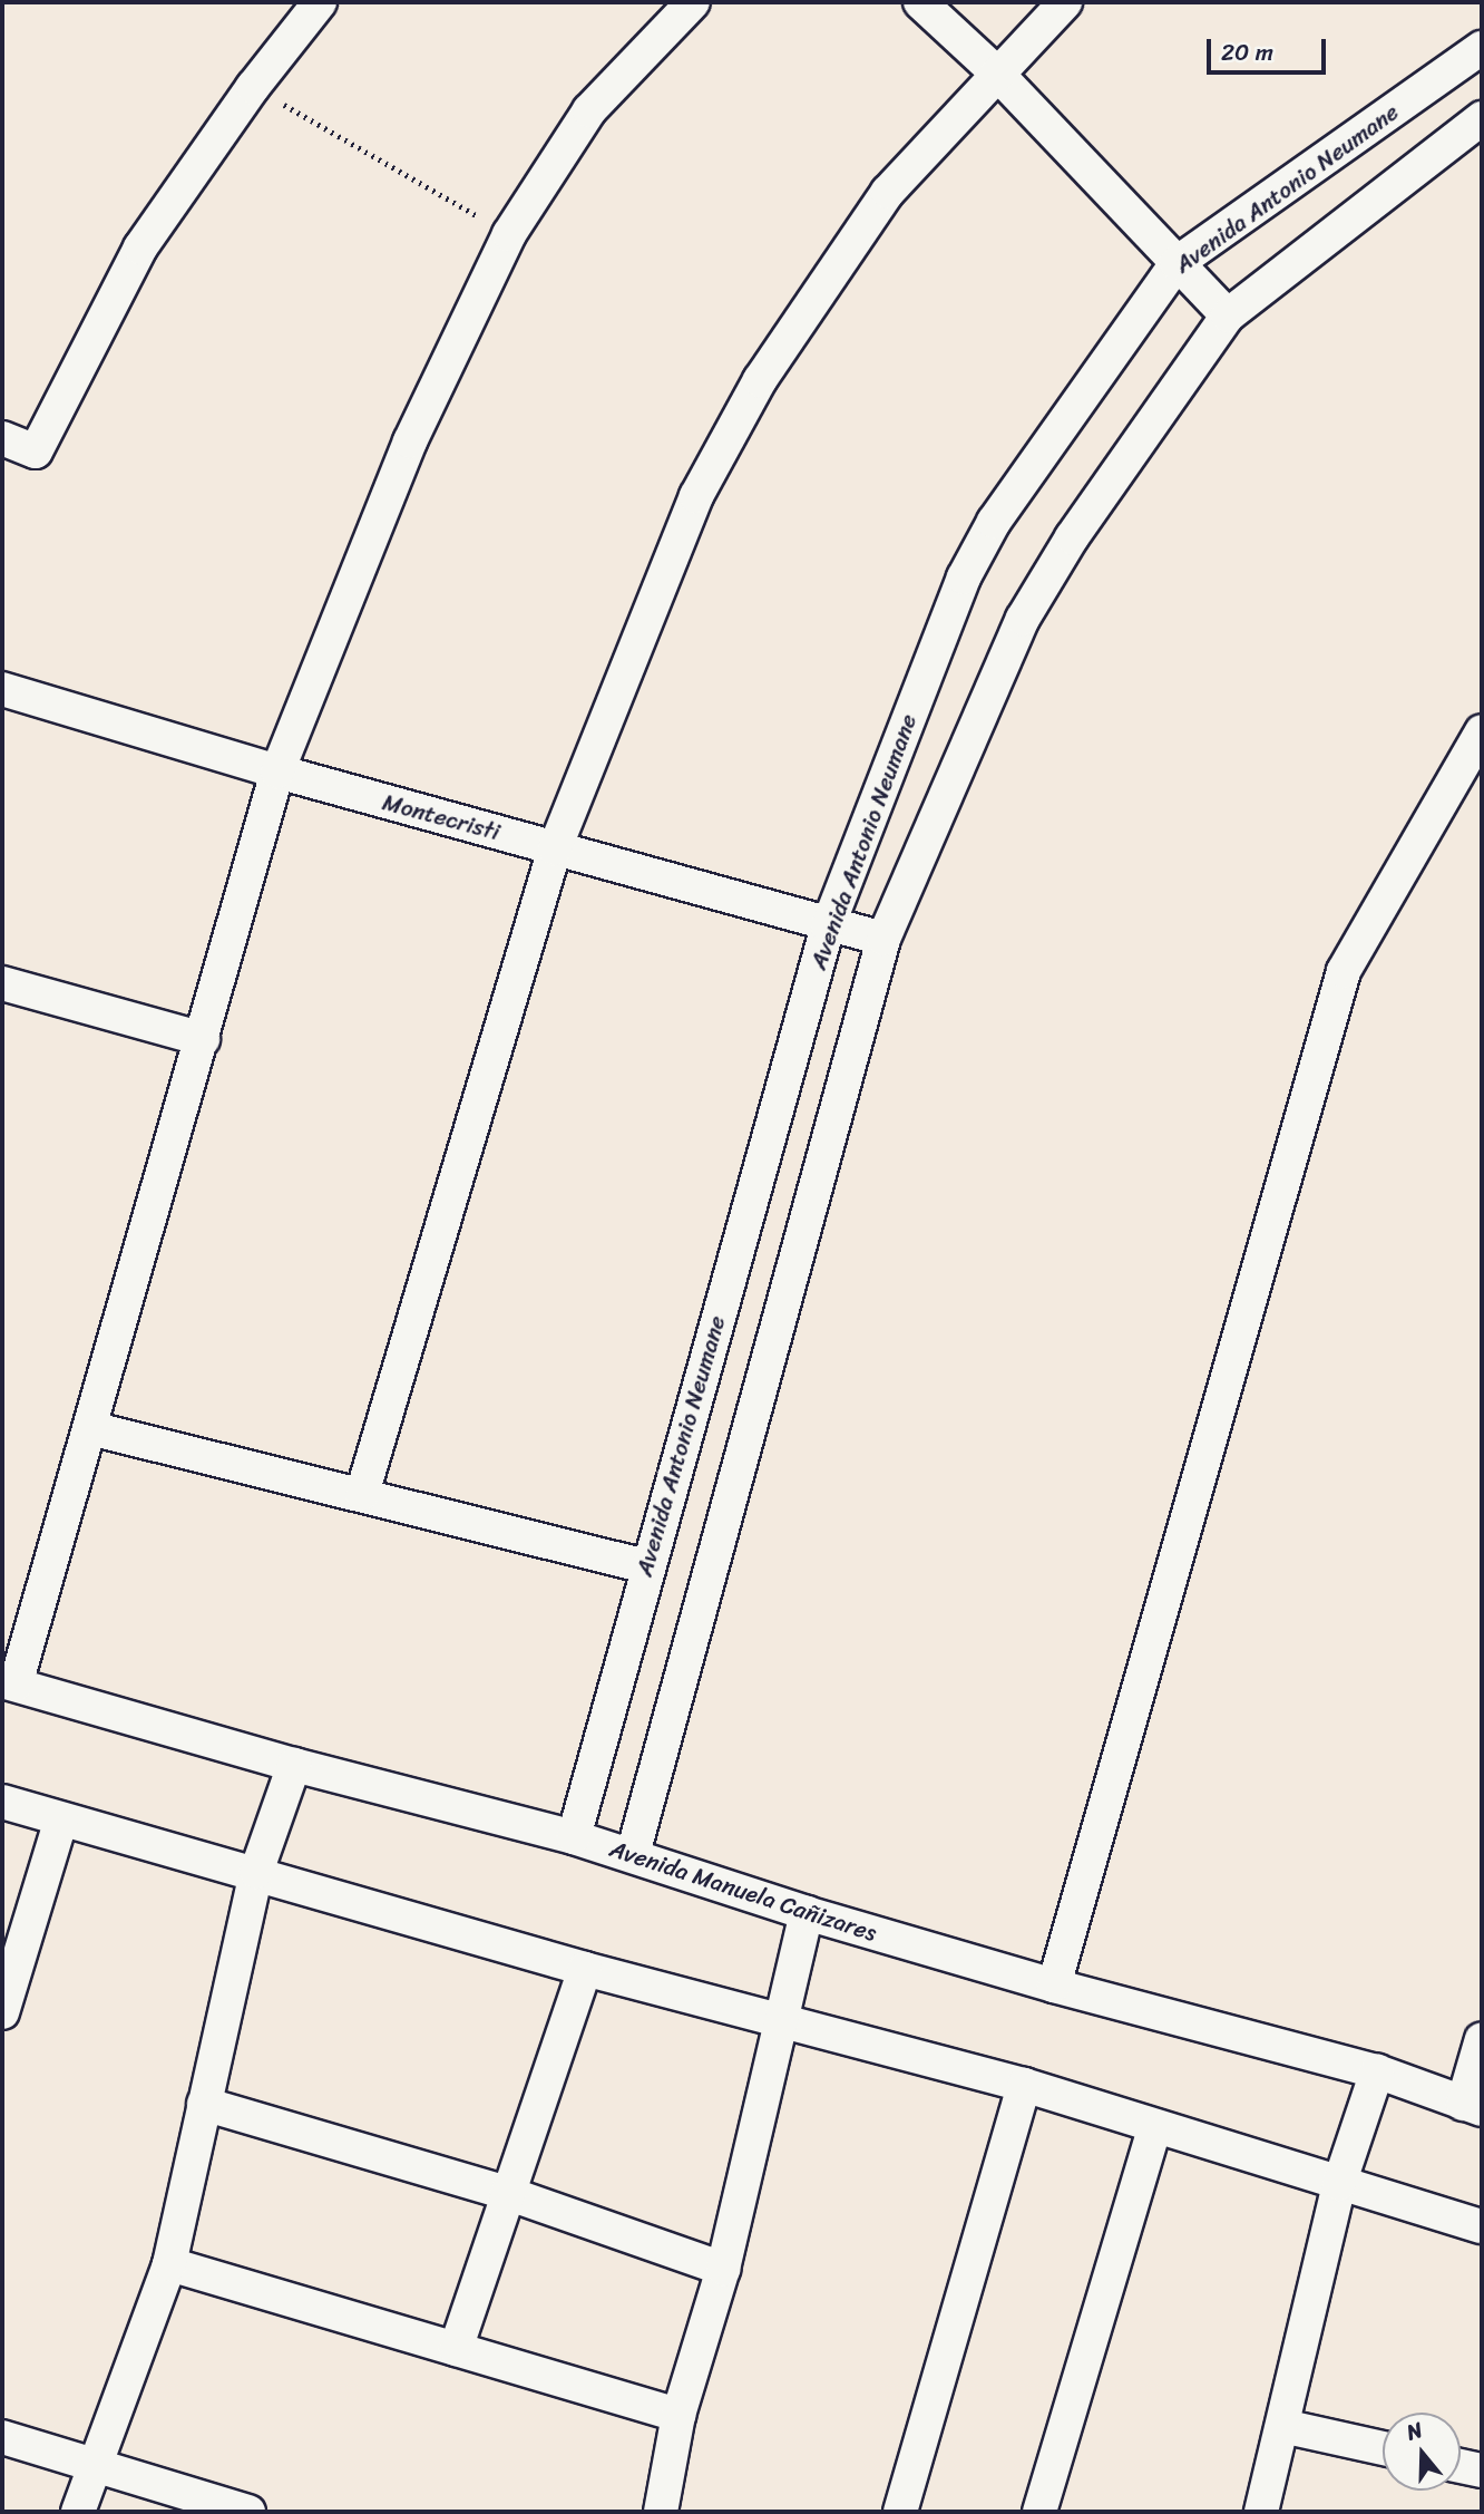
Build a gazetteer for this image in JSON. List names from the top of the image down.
{
  "streets": {
    "street": ["Avenida Antonio Neumane", "Montecristi", "Avenida Manuela Cañizares"]
  },
  "crossings": [
    ["Avenida Antonio Neumane", "Montecristi"],
    ["Avenida Antonio Neumane", "Avenida Manuela Cañizares"]
  ],
  "scale_bar": "20 m",
  "north": "top"
}
